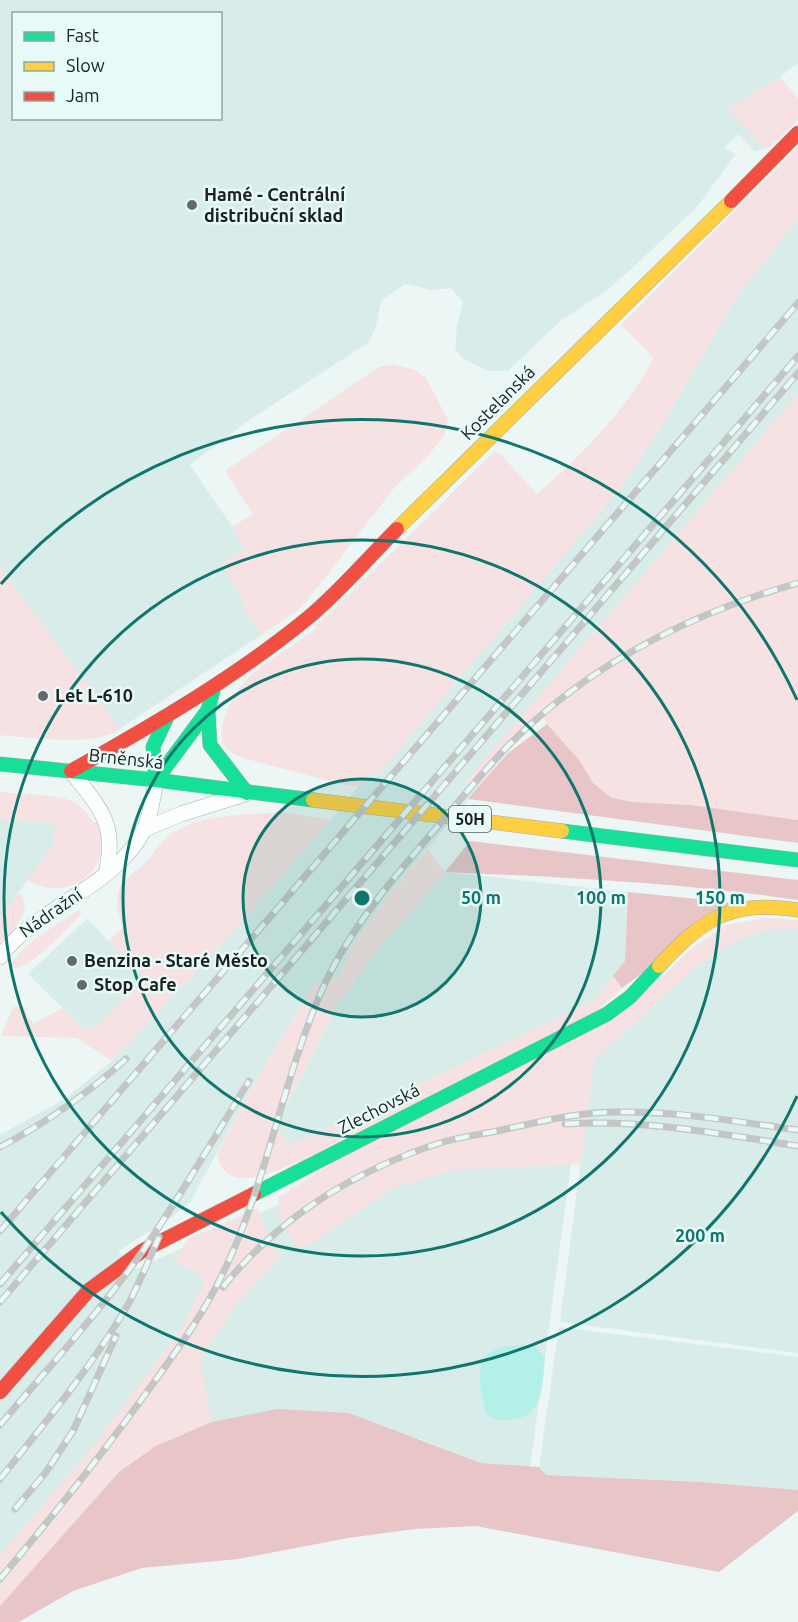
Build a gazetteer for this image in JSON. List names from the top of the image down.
{
  "streets": {
    "main road": [
      "Kostelanská",
      "Brněnská",
      "50H",
      "Zlechovská"
    ],
    "street": ["Nádražní"]
  },
  "crossings": [
    ["Kostelanská", "Brněnská"],
    ["Brněnská", "50H"],
    ["Brněnská", "Nádražní"]
  ],
  "places": [
    "Hamé - Centrální distribuční sklad",
    "Let L-610",
    "Benzina - Staré Město",
    "Stop Cafe"
  ],
  "legend": ["Fast", "Slow", "Jam"],
  "rings": [
    "50 m",
    "100 m",
    "150 m",
    "200 m"
  ]
}
